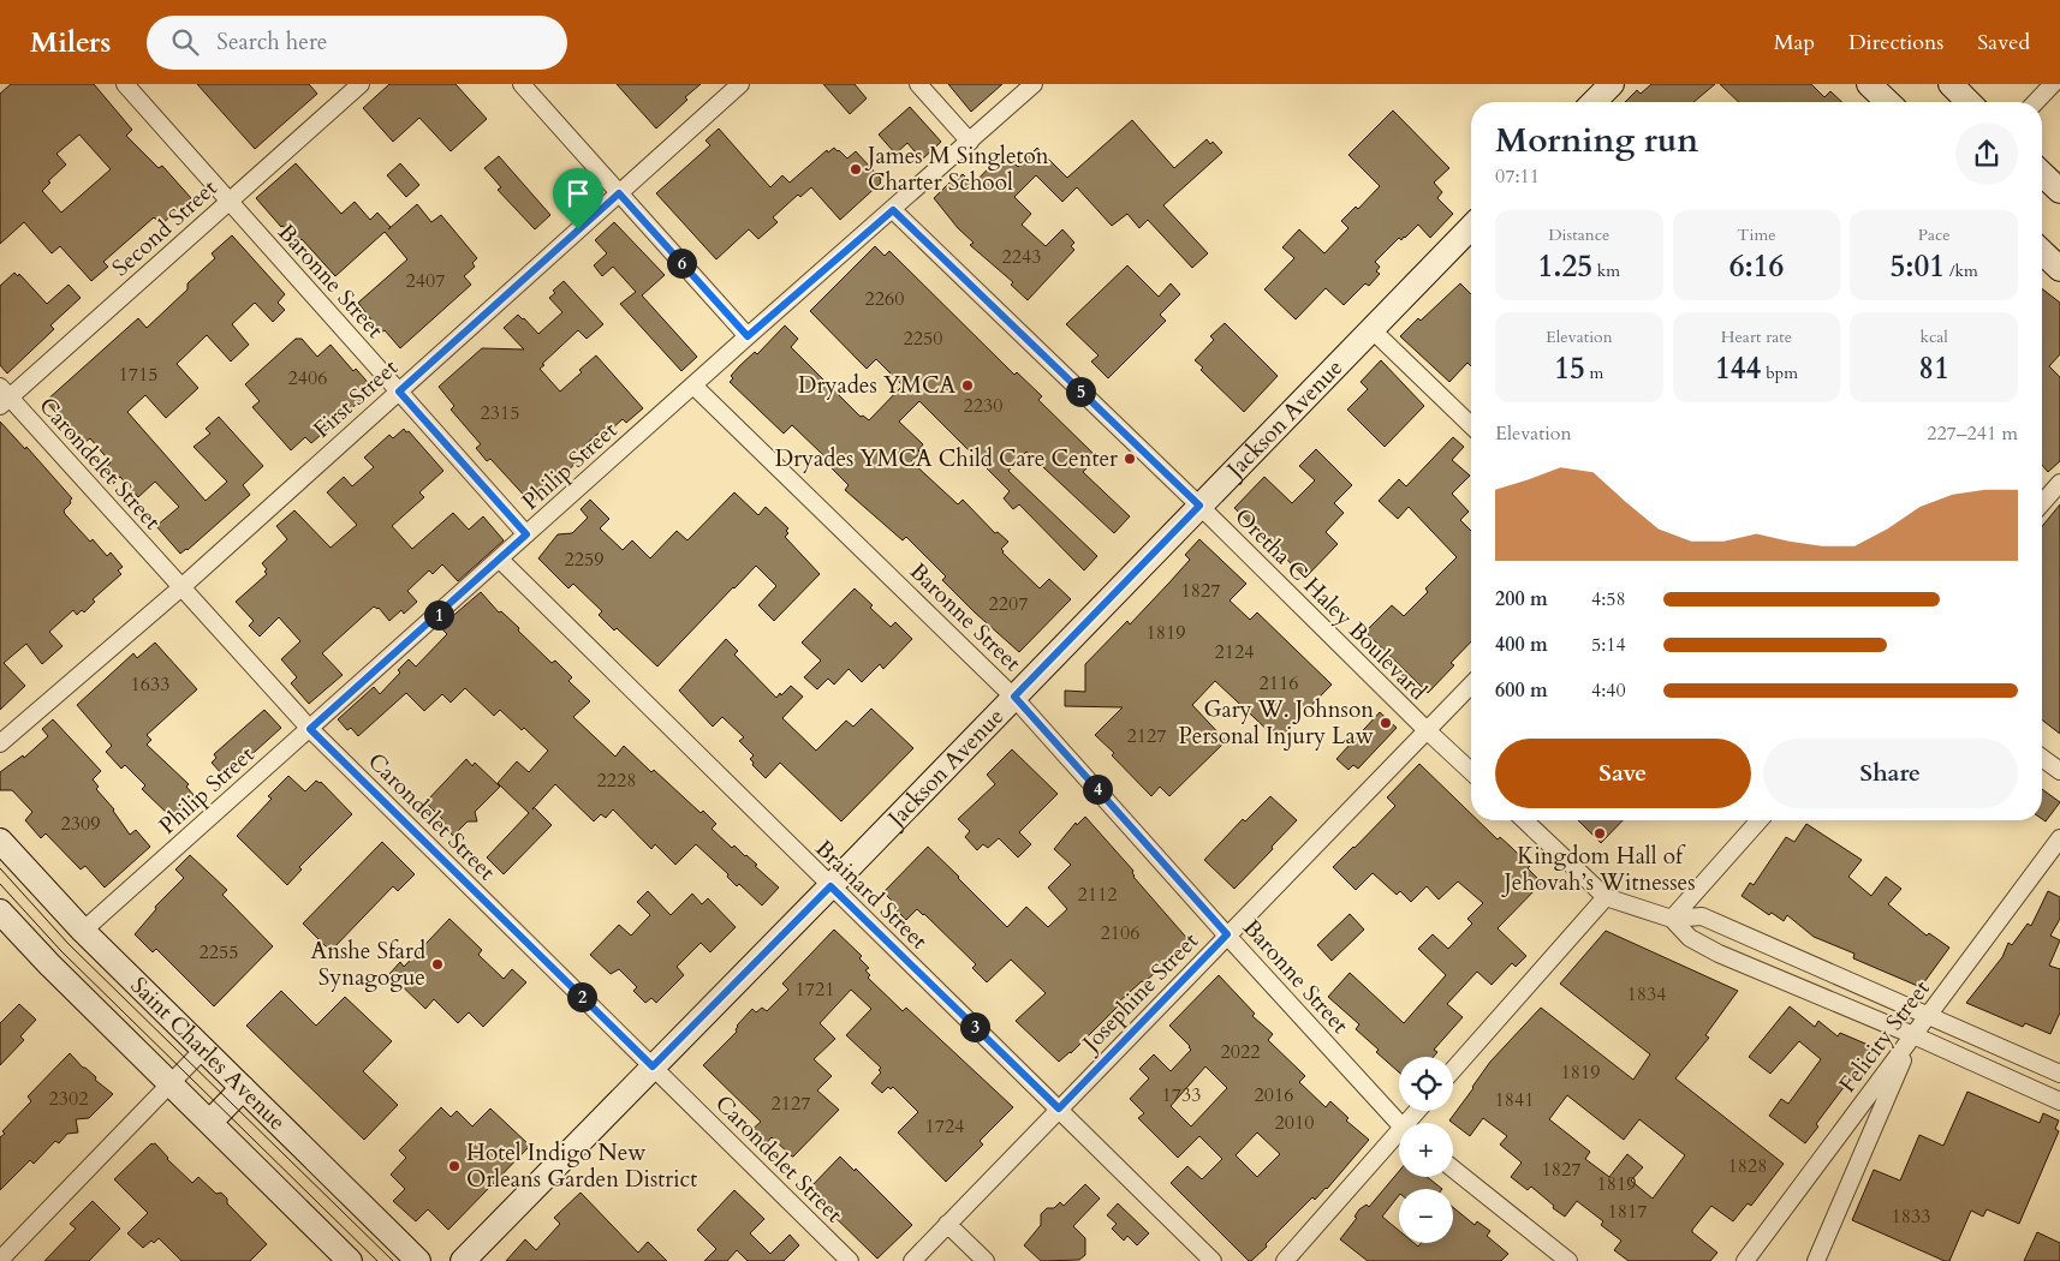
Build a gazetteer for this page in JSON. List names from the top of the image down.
{
  "streets": {
    "street": [
      "Second Street",
      "Baronne Street",
      "First Street",
      "Jackson Avenue",
      "Carondelet Street",
      "Philip Street",
      "Oretha C Haley Boulevard",
      "Brainard Street",
      "Josephine Street",
      "Felicity Street",
      "Saint Charles Avenue"
    ]
  },
  "crossings": [
    ["Second Street", "Baronne Street"],
    ["Second Street", "Carondelet Street"],
    ["Baronne Street", "First Street"],
    ["Baronne Street", "Jackson Avenue"],
    ["Baronne Street", "Philip Street"],
    ["Baronne Street", "Josephine Street"],
    ["First Street", "Carondelet Street"],
    ["Jackson Avenue", "Carondelet Street"],
    ["Jackson Avenue", "Oretha C Haley Boulevard"],
    ["Jackson Avenue", "Brainard Street"],
    ["Carondelet Street", "Philip Street"],
    ["Philip Street", "Oretha C Haley Boulevard"],
    ["Philip Street", "Brainard Street"],
    ["Philip Street", "Saint Charles Avenue"],
    ["Oretha C Haley Boulevard", "Josephine Street"],
    ["Brainard Street", "Josephine Street"]
  ],
  "places": [
    "James M Singleton Charter School",
    "Dryades YMCA",
    "Dryades YMCA Child Care Center",
    "Gary W. Johnson Personal Injury Law",
    "Kingdom Hall of Jehovah’s Witnesses",
    "Anshe Sfard Synagogue",
    "Hotel Indigo New Orleans Garden District"
  ],
  "house_numbers": [
    "2243",
    "2407",
    "2260",
    "2250",
    "1715",
    "2406",
    "2230",
    "2315",
    "2259",
    "1827",
    "2207",
    "1819",
    "2124",
    "2116",
    "1633",
    "2127",
    "2228",
    "2309",
    "2112",
    "2106",
    "2255",
    "1721",
    "1834",
    "2022",
    "1819",
    "1733",
    "2016",
    "2302",
    "1841",
    "2127",
    "2010",
    "1724",
    "1828",
    "1827",
    "1819",
    "1817",
    "1833"
  ],
  "page": {
    "header": "Milers",
    "search": "Search here",
    "nav": ["Map", "Directions", "Saved"],
    "heading": ["Morning run", "07:11"],
    "stats": [
      ["Distance", "1.25 km"],
      ["Time", "6:16"],
      ["Pace", "5:01 /km"],
      ["Elevation", "15 m"],
      ["Heart rate", "144 bpm"],
      ["kcal", "81"]
    ],
    "pins": [
      "6",
      "5",
      "1",
      "4",
      "2",
      "3"
    ],
    "chart": ["Elevation", "227–241 m"],
    "list": [
      {
        "name": "200 m",
        "note": "4:58"
      },
      {
        "name": "400 m",
        "note": "5:14"
      },
      {
        "name": "600 m",
        "note": "4:40"
      }
    ],
    "buttons": ["Save", "Share"],
    "map_buttons": ["+", "−"]
  }
}
